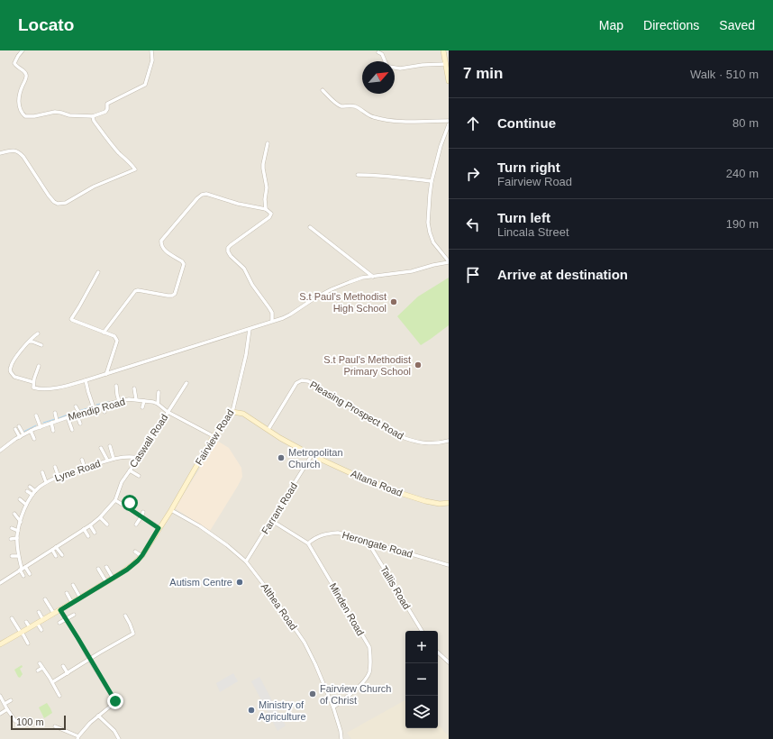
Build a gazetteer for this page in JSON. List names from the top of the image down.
{
  "streets": {
    "main road": ["Fairview Road", "Altana Road"],
    "street": [
      "Mendip Road",
      "Pleasing Prospect Road",
      "Caswall Road",
      "Lyne Road",
      "Farrant Road",
      "Herongate Road",
      "Tallis Road",
      "Althea Road",
      "Minden Road"
    ]
  },
  "crossings": [
    ["Mendip Road", "Fairview Road"],
    ["Mendip Road", "Caswall Road"],
    ["Pleasing Prospect Road", "Altana Road"],
    ["Fairview Road", "Altana Road"],
    ["Fairview Road", "Althea Road"],
    ["Caswall Road", "Lyne Road"],
    ["Altana Road", "Farrant Road"],
    ["Farrant Road", "Althea Road"],
    ["Farrant Road", "Minden Road"],
    ["Herongate Road", "Tallis Road"],
    ["Herongate Road", "Minden Road"],
    ["Althea Road", "Minden Road"]
  ],
  "places": [
    "S.t Paul's Methodist High School",
    "S.t Paul's Methodist Primary School",
    "Metropolitan Church",
    "Autism Centre",
    "Fairview Church of Christ",
    "Ministry of Agriculture"
  ],
  "scale_bar": "100 m",
  "north": "top right",
  "page": {
    "header": "Locato",
    "nav": ["Map", "Directions", "Saved"],
    "heading": ["7 min", "Walk · 510 m"],
    "list": [
      ["Continue", "80 m"],
      ["Turn right", "Fairview Road", "240 m"],
      ["Turn left", "Lincala Street", "190 m"],
      "Arrive at destination"
    ],
    "map_buttons": ["+", "−"],
    "scale": "100 m"
  }
}
